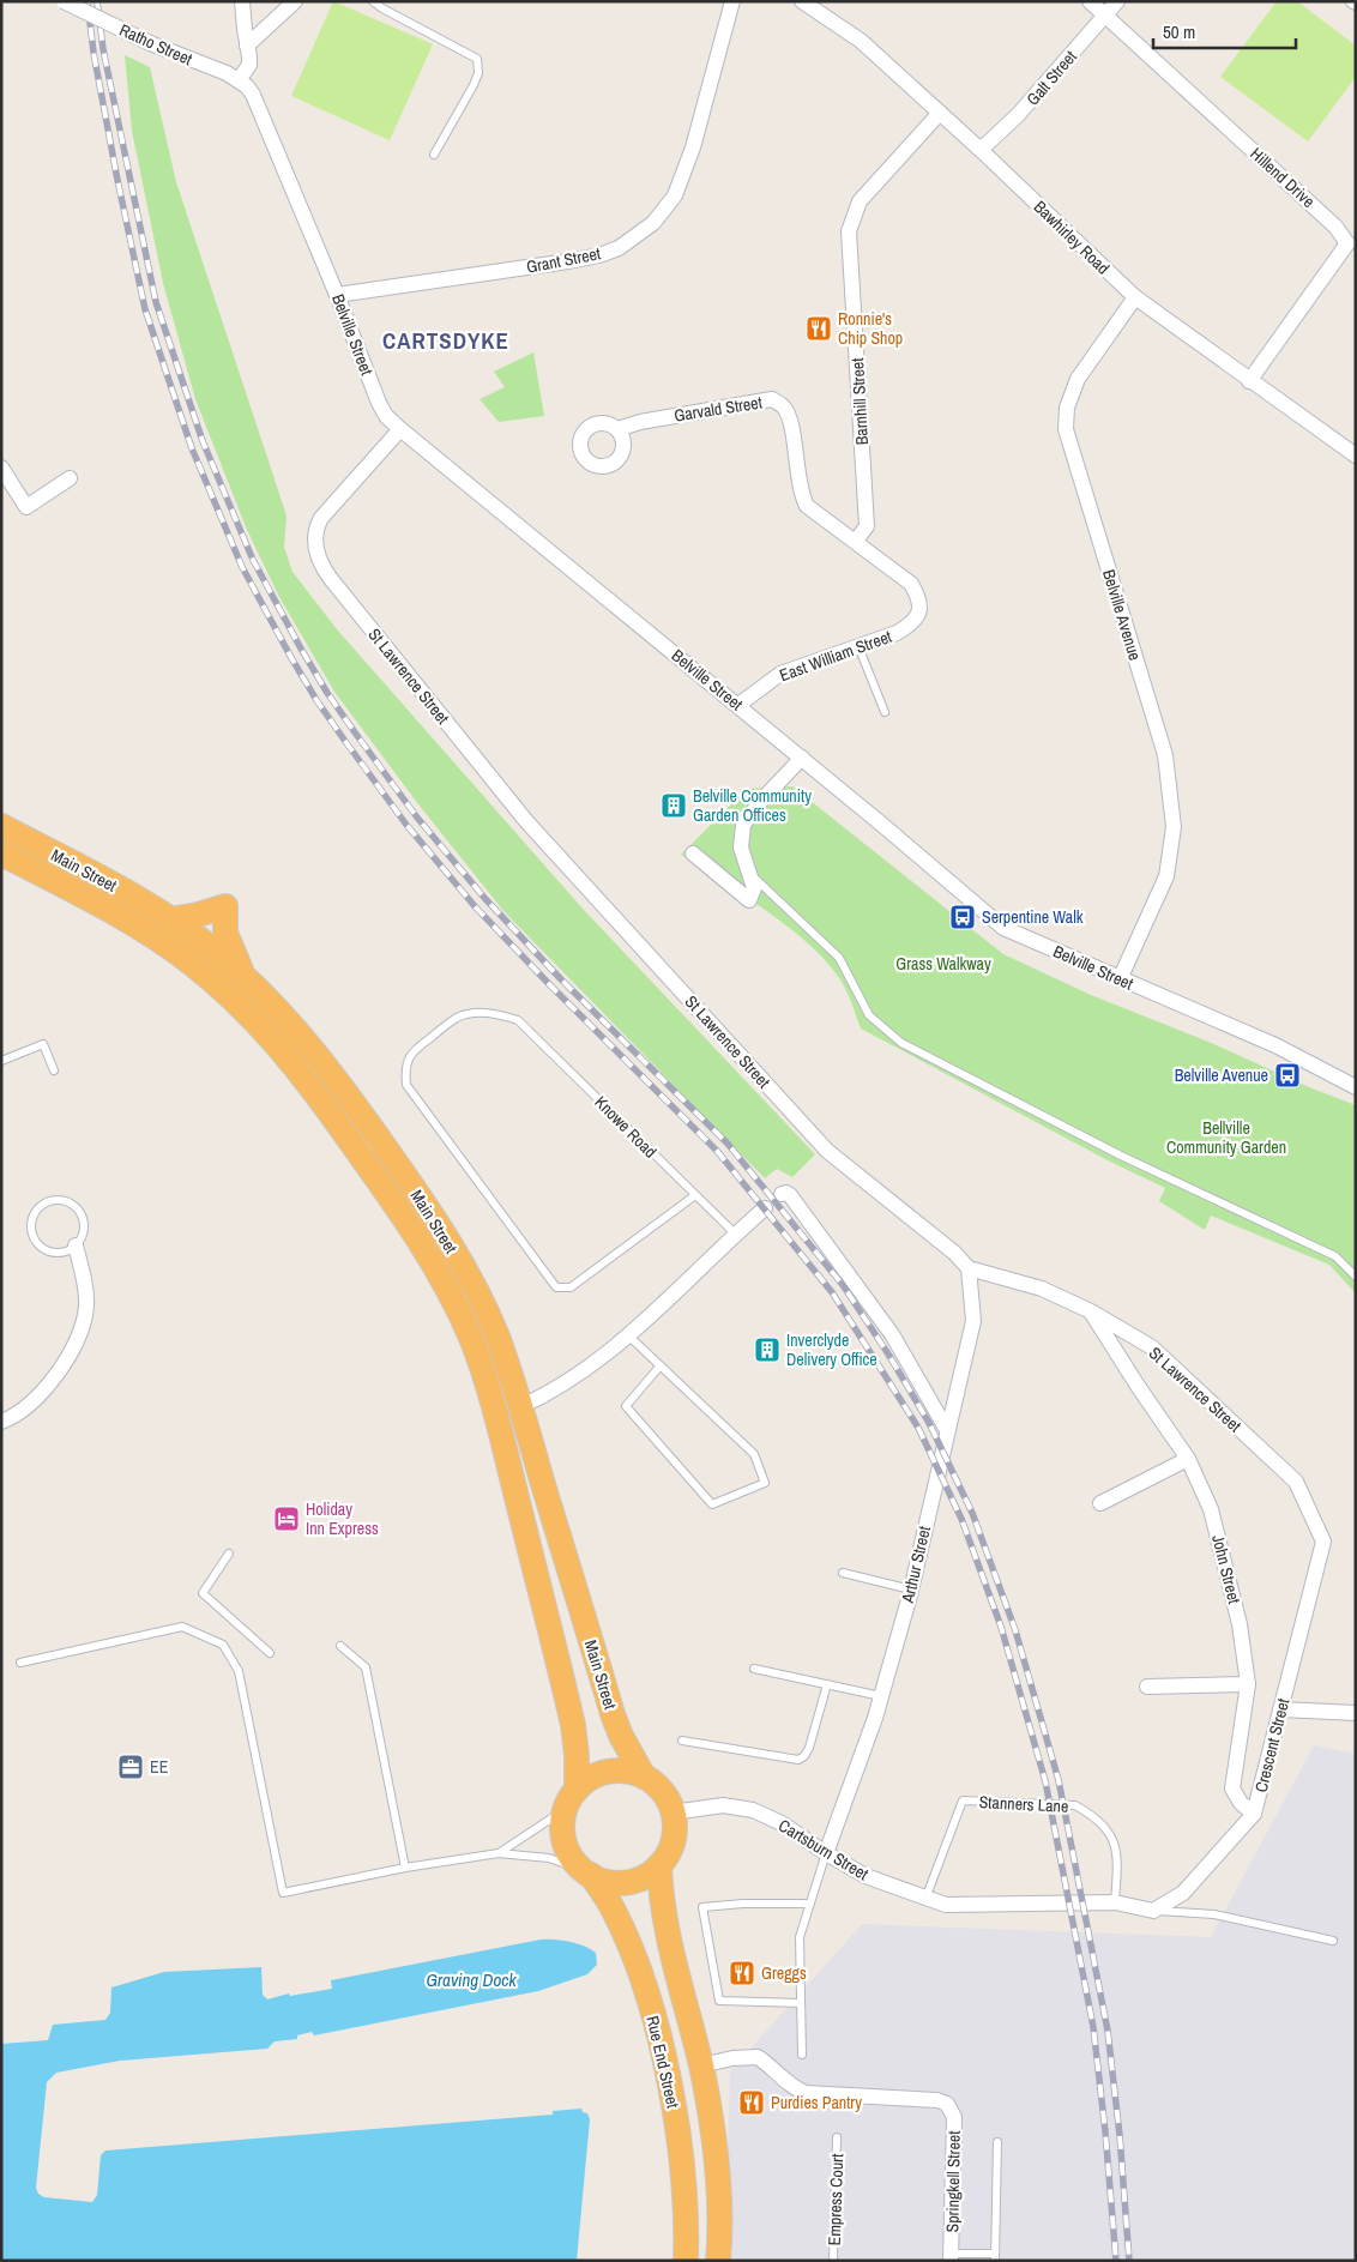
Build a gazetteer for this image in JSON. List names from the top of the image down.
{
  "streets": {
    "highway": ["Main Street", "Rue End Street"],
    "street": [
      "Ratho Street",
      "Galt Street",
      "Hillend Drive",
      "Bawhirley Road",
      "Grant Street",
      "Belville Street",
      "Barnhill Street",
      "Garvald Street",
      "Belville Avenue",
      "East William Street",
      "St Lawrence Street",
      "Arthur Street",
      "John Street",
      "Crescent Street",
      "Cartsburn Street",
      "Springkell Street"
    ],
    "lane": ["Knowe Road", "Stanners Lane", "Empress Court"]
  },
  "crossings": [
    ["Ratho Street", "Belville Street"],
    ["Galt Street", "Hillend Drive"],
    ["Galt Street", "Bawhirley Road"],
    ["Hillend Drive", "Bawhirley Road"],
    ["Bawhirley Road", "Barnhill Street"],
    ["Bawhirley Road", "Belville Avenue"],
    ["Grant Street", "Belville Street"],
    ["Belville Street", "Belville Avenue"],
    ["Belville Street", "East William Street"],
    ["Belville Street", "St Lawrence Street"],
    ["Barnhill Street", "Garvald Street"],
    ["Garvald Street", "East William Street"],
    ["St Lawrence Street", "Arthur Street"],
    ["St Lawrence Street", "John Street"],
    ["St Lawrence Street", "Crescent Street"],
    ["Main Street", "Cartsburn Street"],
    ["Main Street", "Rue End Street"],
    ["Arthur Street", "Cartsburn Street"],
    ["John Street", "Crescent Street"],
    ["Crescent Street", "Cartsburn Street"],
    ["Stanners Lane", "Cartsburn Street"],
    ["Cartsburn Street", "Rue End Street"],
    ["Rue End Street", "Springkell Street"]
  ],
  "districts": ["CARTSDYKE"],
  "water": ["Graving Dock"],
  "parks": ["Grass Walkway", "Bellville Community Garden"],
  "places": {
    "restaurant": ["Ronnie's Chip Shop", "Greggs", "Purdies Pantry"],
    "building": ["Belville Community Garden Offices", "Inverclyde Delivery Office"],
    "bus stop": ["Serpentine Walk", "Belville Avenue"],
    "hotel": ["Holiday Inn Express"],
    "office": ["EE"]
  },
  "scale_bar": "50 m"
}
